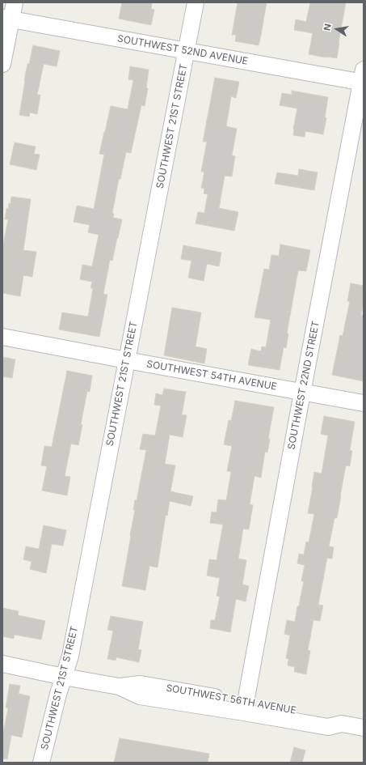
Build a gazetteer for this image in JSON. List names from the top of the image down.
{
  "streets": {
    "street": [
      "SOUTHWEST 52ND AVENUE",
      "SOUTHWEST 21ST STREET",
      "SOUTHWEST 54TH AVENUE",
      "SOUTHWEST 22ND STREET",
      "SOUTHWEST 56TH AVENUE"
    ]
  },
  "crossings": [
    ["SOUTHWEST 52ND AVENUE", "SOUTHWEST 21ST STREET"],
    ["SOUTHWEST 52ND AVENUE", "SOUTHWEST 22ND STREET"],
    ["SOUTHWEST 21ST STREET", "SOUTHWEST 54TH AVENUE"],
    ["SOUTHWEST 21ST STREET", "SOUTHWEST 56TH AVENUE"],
    ["SOUTHWEST 54TH AVENUE", "SOUTHWEST 22ND STREET"],
    ["SOUTHWEST 22ND STREET", "SOUTHWEST 56TH AVENUE"]
  ],
  "north": "left"
}
